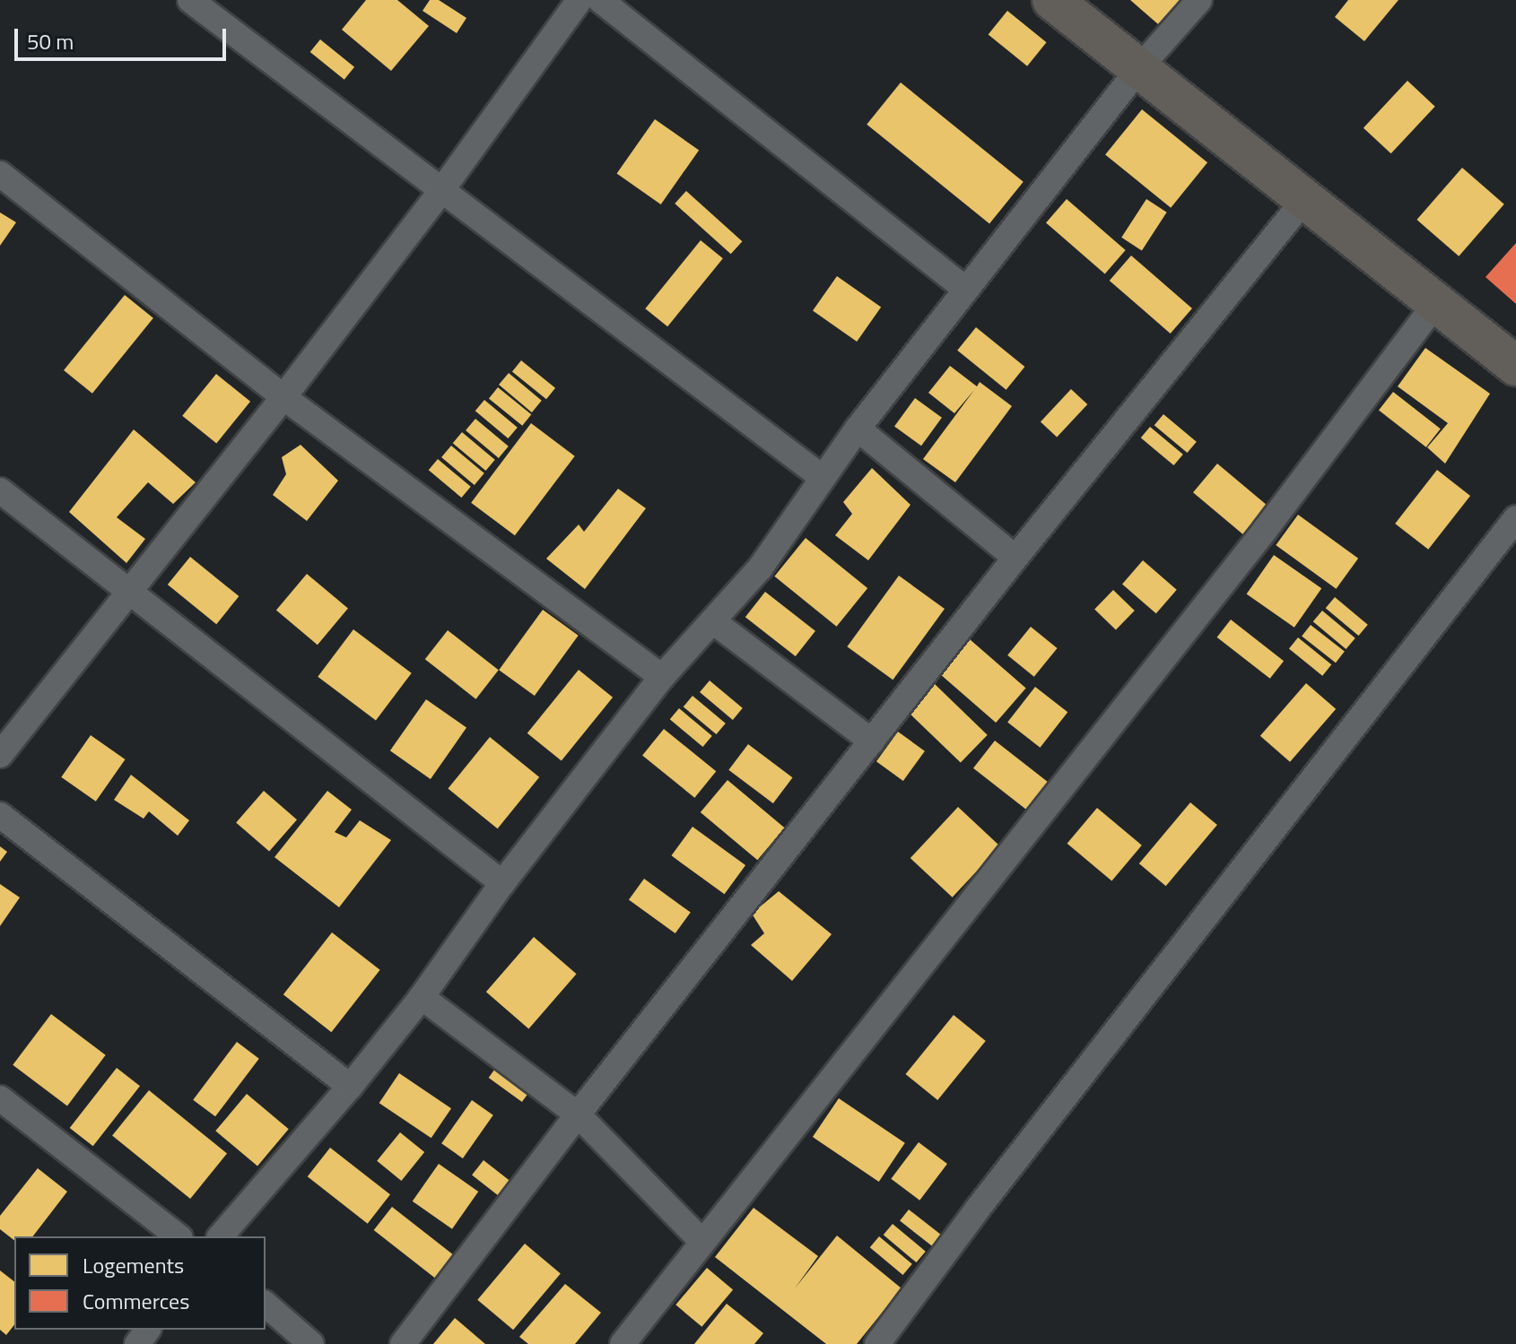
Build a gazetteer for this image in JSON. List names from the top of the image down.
{
  "legend": ["Logements", "Commerces"],
  "scale_bar": "50 m"
}
